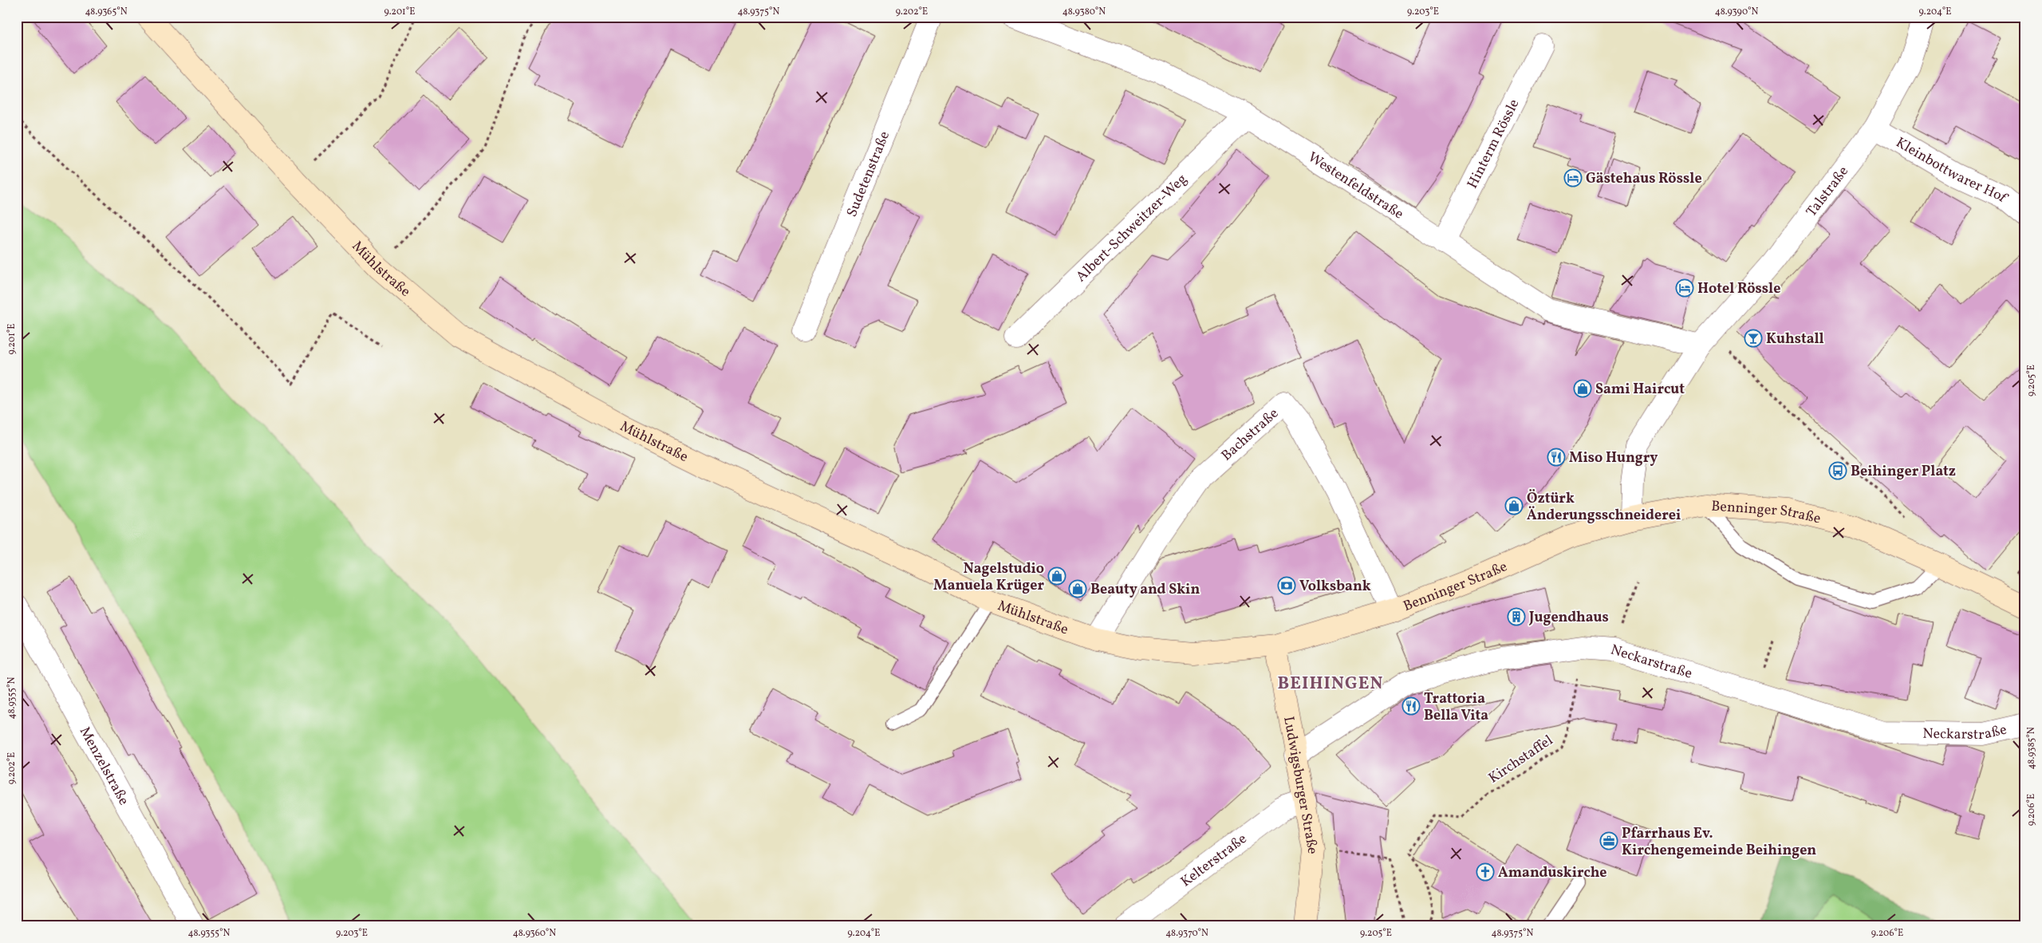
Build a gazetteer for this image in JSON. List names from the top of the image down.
{
  "streets": {
    "main road": ["Mühlstraße", "Benninger Straße", "Ludwigsburger Straße"],
    "street": [
      "Hinterm Rössle",
      "Kleinbottwarer Hof",
      "Sudetenstraße",
      "Westenfeldstraße",
      "Talstraße",
      "Albert-Schweitzer-Weg",
      "Bachstraße",
      "Neckarstraße",
      "Menzelstraße",
      "Kelterstraße"
    ],
    "path": ["Kirchstaffel"]
  },
  "crossings": [
    ["Hinterm Rössle", "Westenfeldstraße"],
    ["Kleinbottwarer Hof", "Talstraße"],
    ["Westenfeldstraße", "Talstraße"],
    ["Westenfeldstraße", "Albert-Schweitzer-Weg"],
    ["Mühlstraße", "Bachstraße"],
    ["Mühlstraße", "Benninger Straße"],
    ["Mühlstraße", "Ludwigsburger Straße"],
    ["Bachstraße", "Benninger Straße"],
    ["Benninger Straße", "Ludwigsburger Straße"],
    ["Neckarstraße", "Kirchstaffel"],
    ["Neckarstraße", "Ludwigsburger Straße"],
    ["Ludwigsburger Straße", "Kelterstraße"]
  ],
  "districts": ["BEIHINGEN"],
  "places": {
    "hotel": ["Gästehaus Rössle", "Hotel Rössle"],
    "bar": ["Kuhstall"],
    "shop": [
      "Sami Haircut",
      "Öztürk Änderungsschneiderei",
      "Nagelstudio Manuela Krüger",
      "Beauty and Skin"
    ],
    "restaurant": ["Miso Hungry", "Trattoria Bella Vita"],
    "bus stop": ["Beihinger Platz"],
    "bank": ["Volksbank"],
    "building": ["Jugendhaus"],
    "office": ["Pfarrhaus Ev. Kirchengemeinde Beihingen"],
    "church": ["Amanduskirche"]
  },
  "coordinates": [
    "48.9365°N",
    "9.201°E",
    "48.9375°N",
    "9.202°E",
    "48.9380°N",
    "9.203°E",
    "48.9390°N",
    "9.204°E",
    "9.205°E",
    "48.9355°N",
    "48.9385°N",
    "9.206°E",
    "48.9360°N",
    "48.9370°N"
  ]
}
